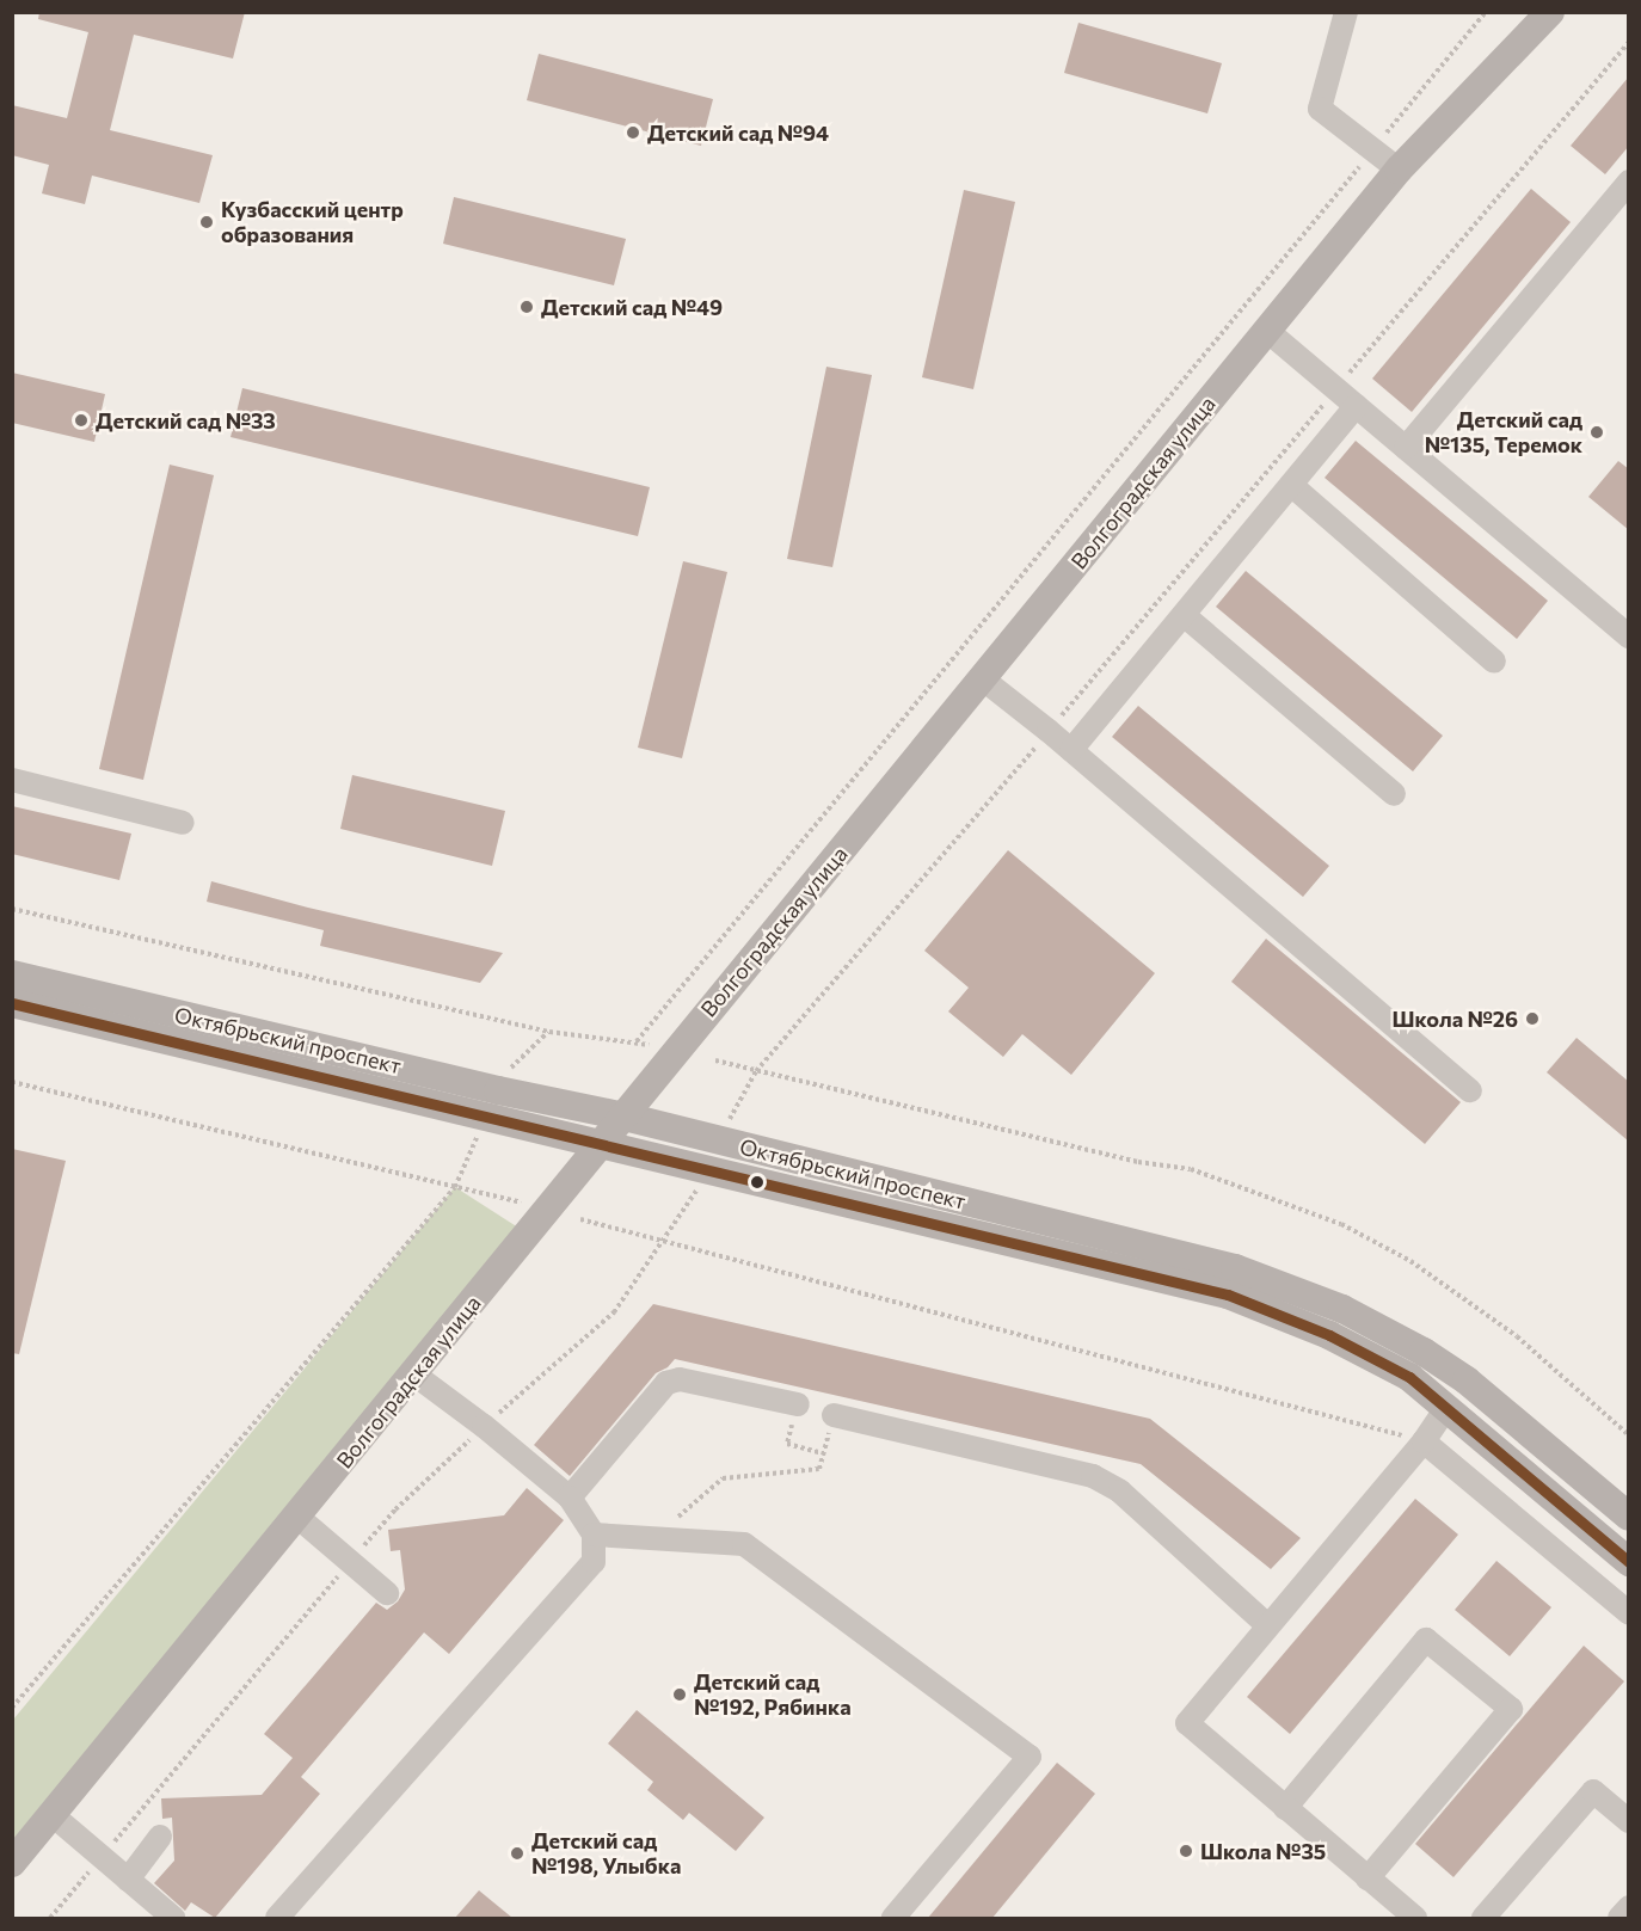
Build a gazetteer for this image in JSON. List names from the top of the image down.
{
  "streets": {
    "main road": ["Волгоградская улица", "Октябрьский проспект"]
  },
  "crossings": [
    ["Волгоградская улица", "Октябрьский проспект"]
  ],
  "places": [
    "Детский сад №94",
    "Кузбасский центр образования",
    "Детский сад №49",
    "Детский сад №33",
    "Детский сад №135, Теремок",
    "Школа №26",
    "Детский сад №192, Рябинка",
    "Школа №35",
    "Детский сад №198, Улыбка"
  ]
}
